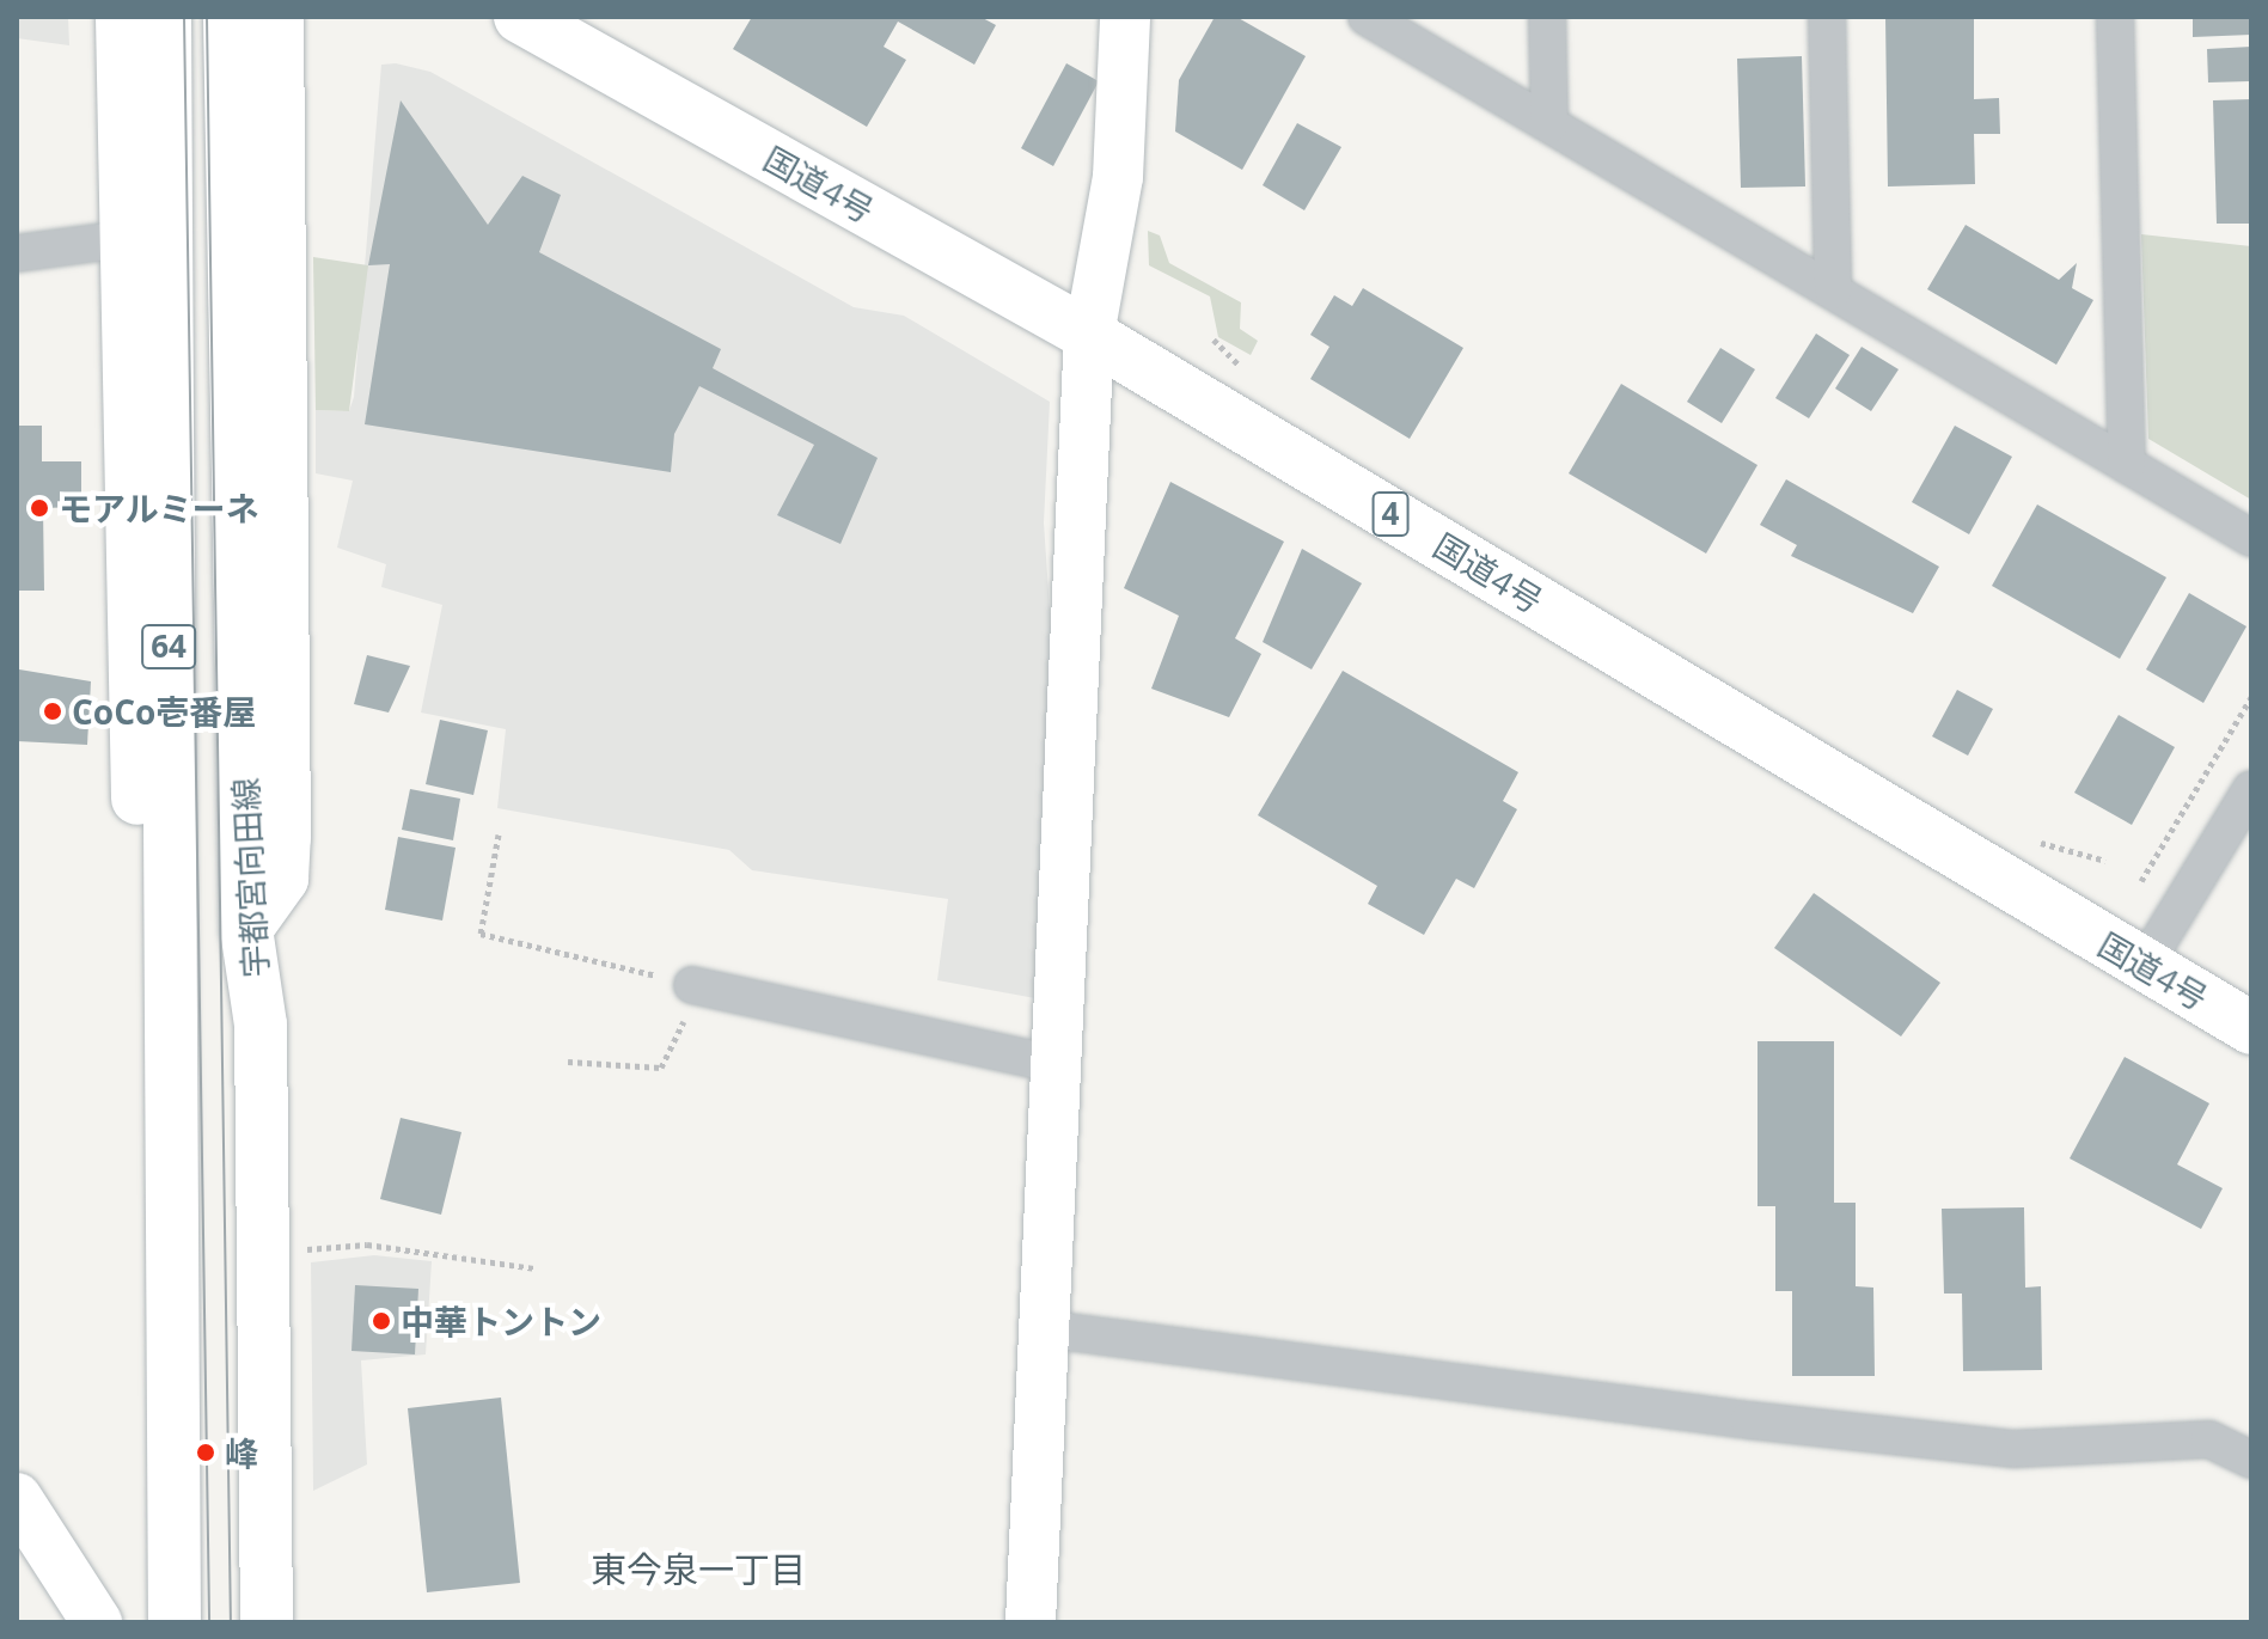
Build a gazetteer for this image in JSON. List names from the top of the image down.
{
  "streets": {
    "main road": [
      "国道4号",
      "4",
      "64",
      "宇都宮向田線"
    ]
  },
  "districts": ["東今泉一丁目"],
  "places": [
    "モアルミーネ",
    "CoCo壱番屋",
    "中華トントン",
    "峰"
  ]
}
